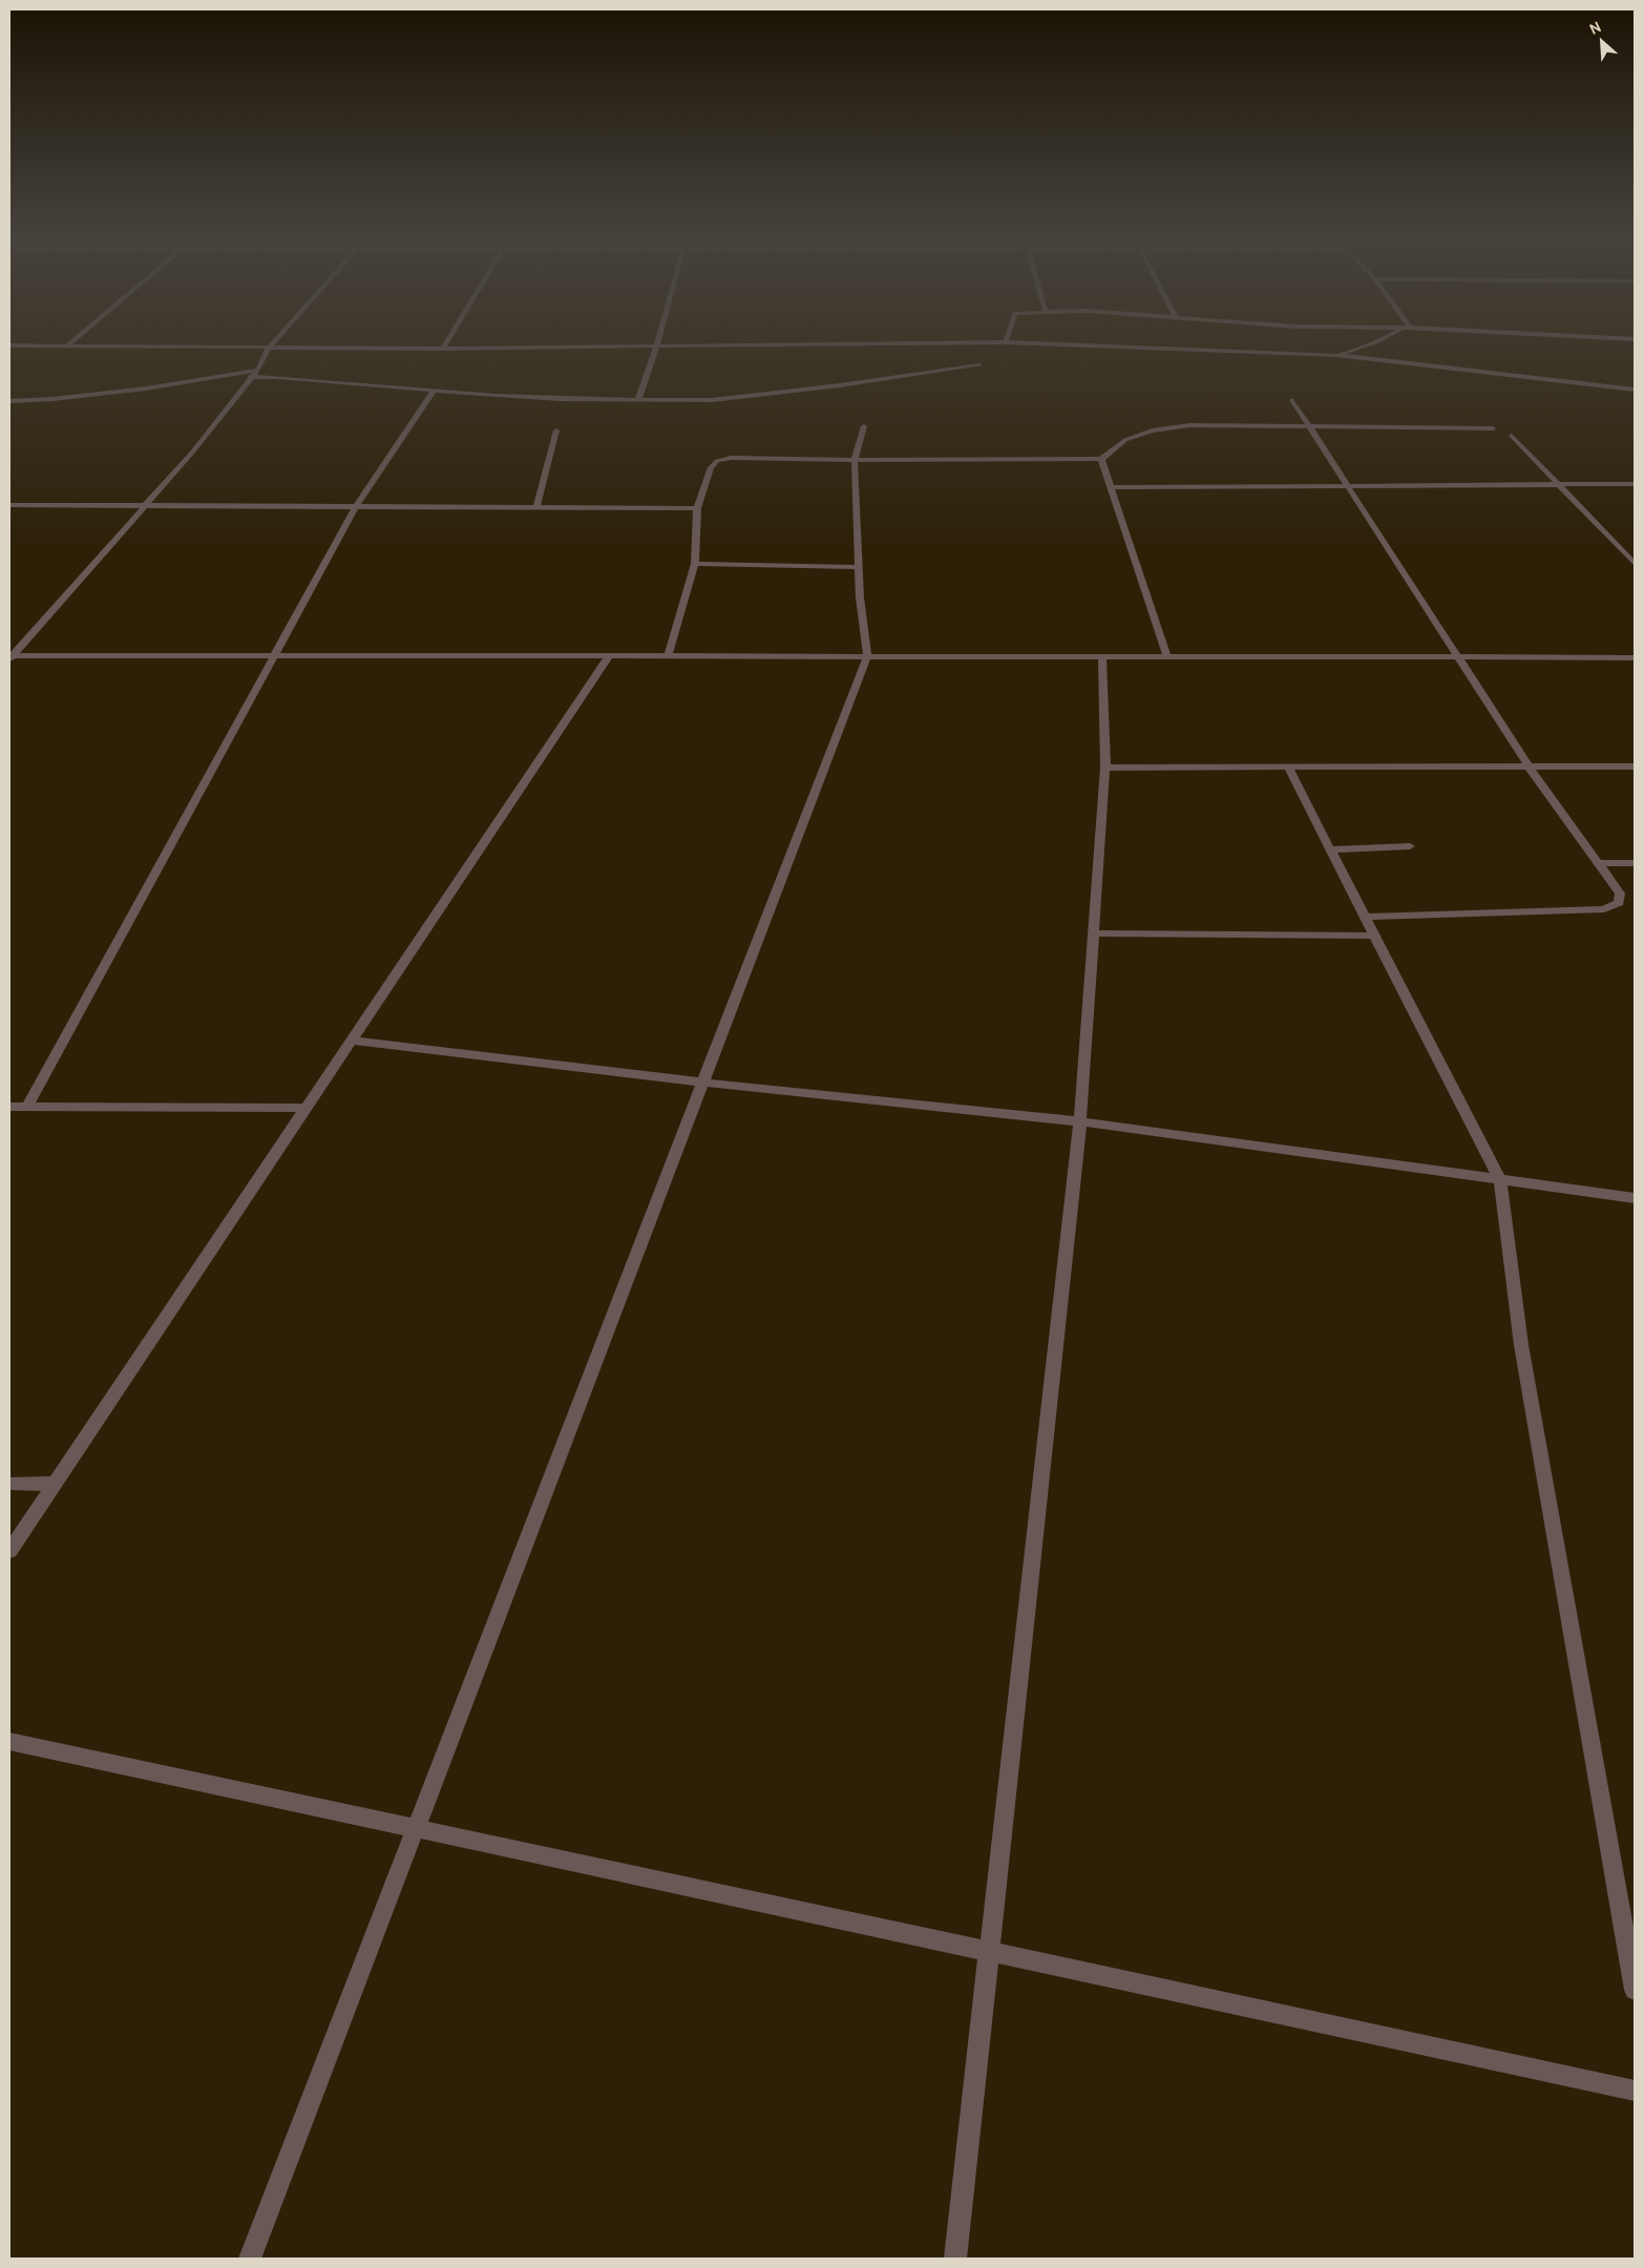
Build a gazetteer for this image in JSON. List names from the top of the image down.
{
  "north": "top left"
}
